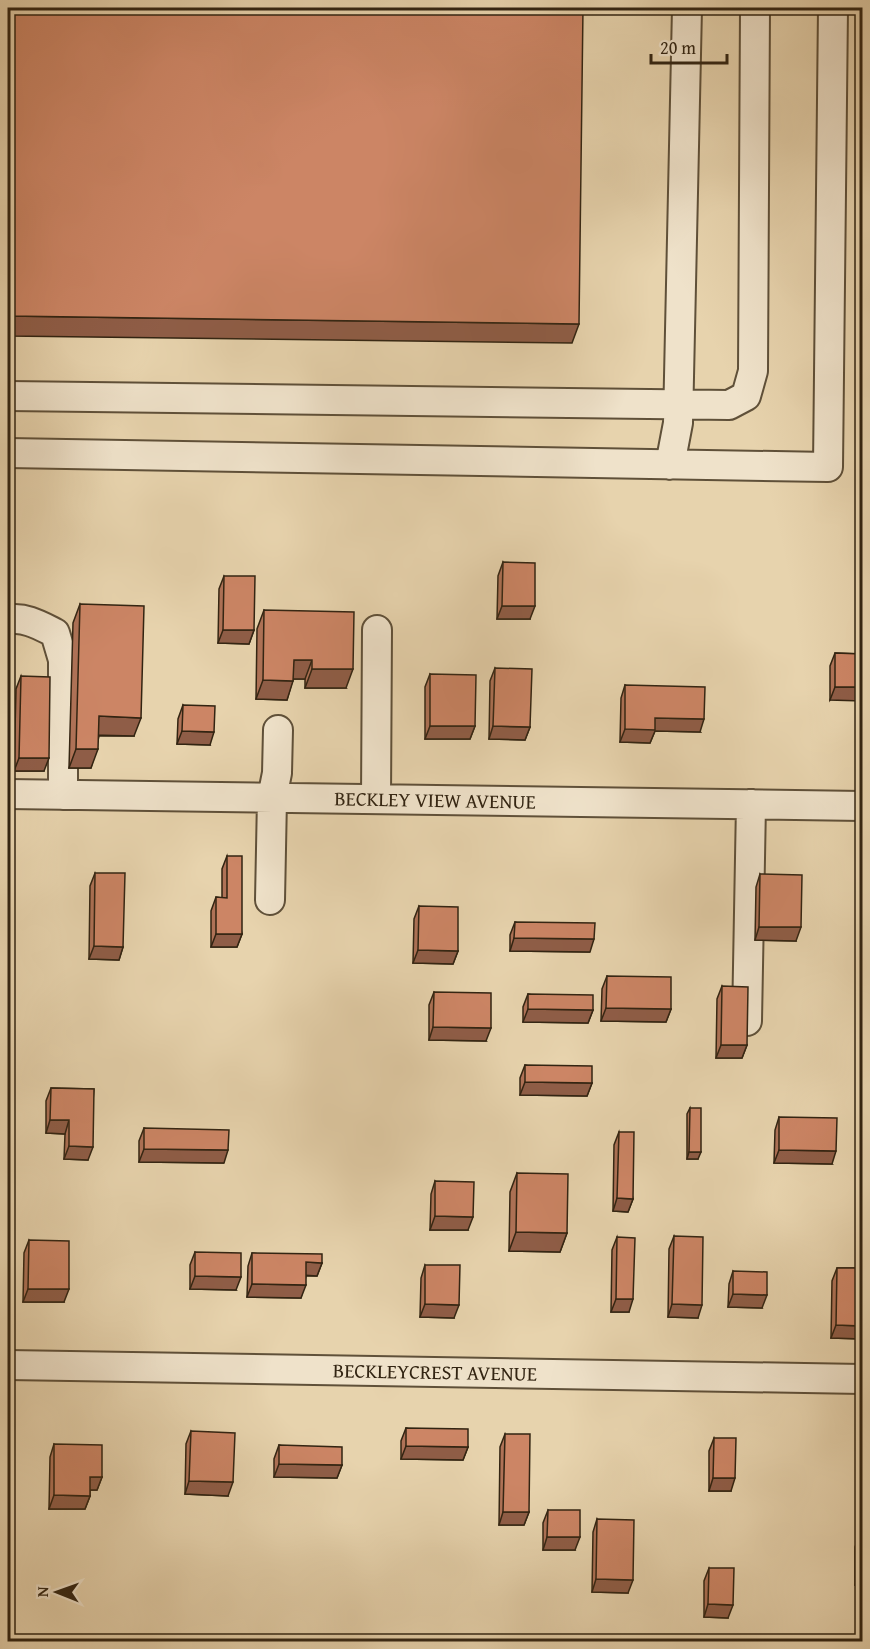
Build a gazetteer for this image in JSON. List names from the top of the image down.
{
  "streets": {
    "street": ["BECKLEY VIEW AVENUE", "BECKLEYCREST AVENUE"]
  },
  "scale_bar": "20 m",
  "north": "left"
}
